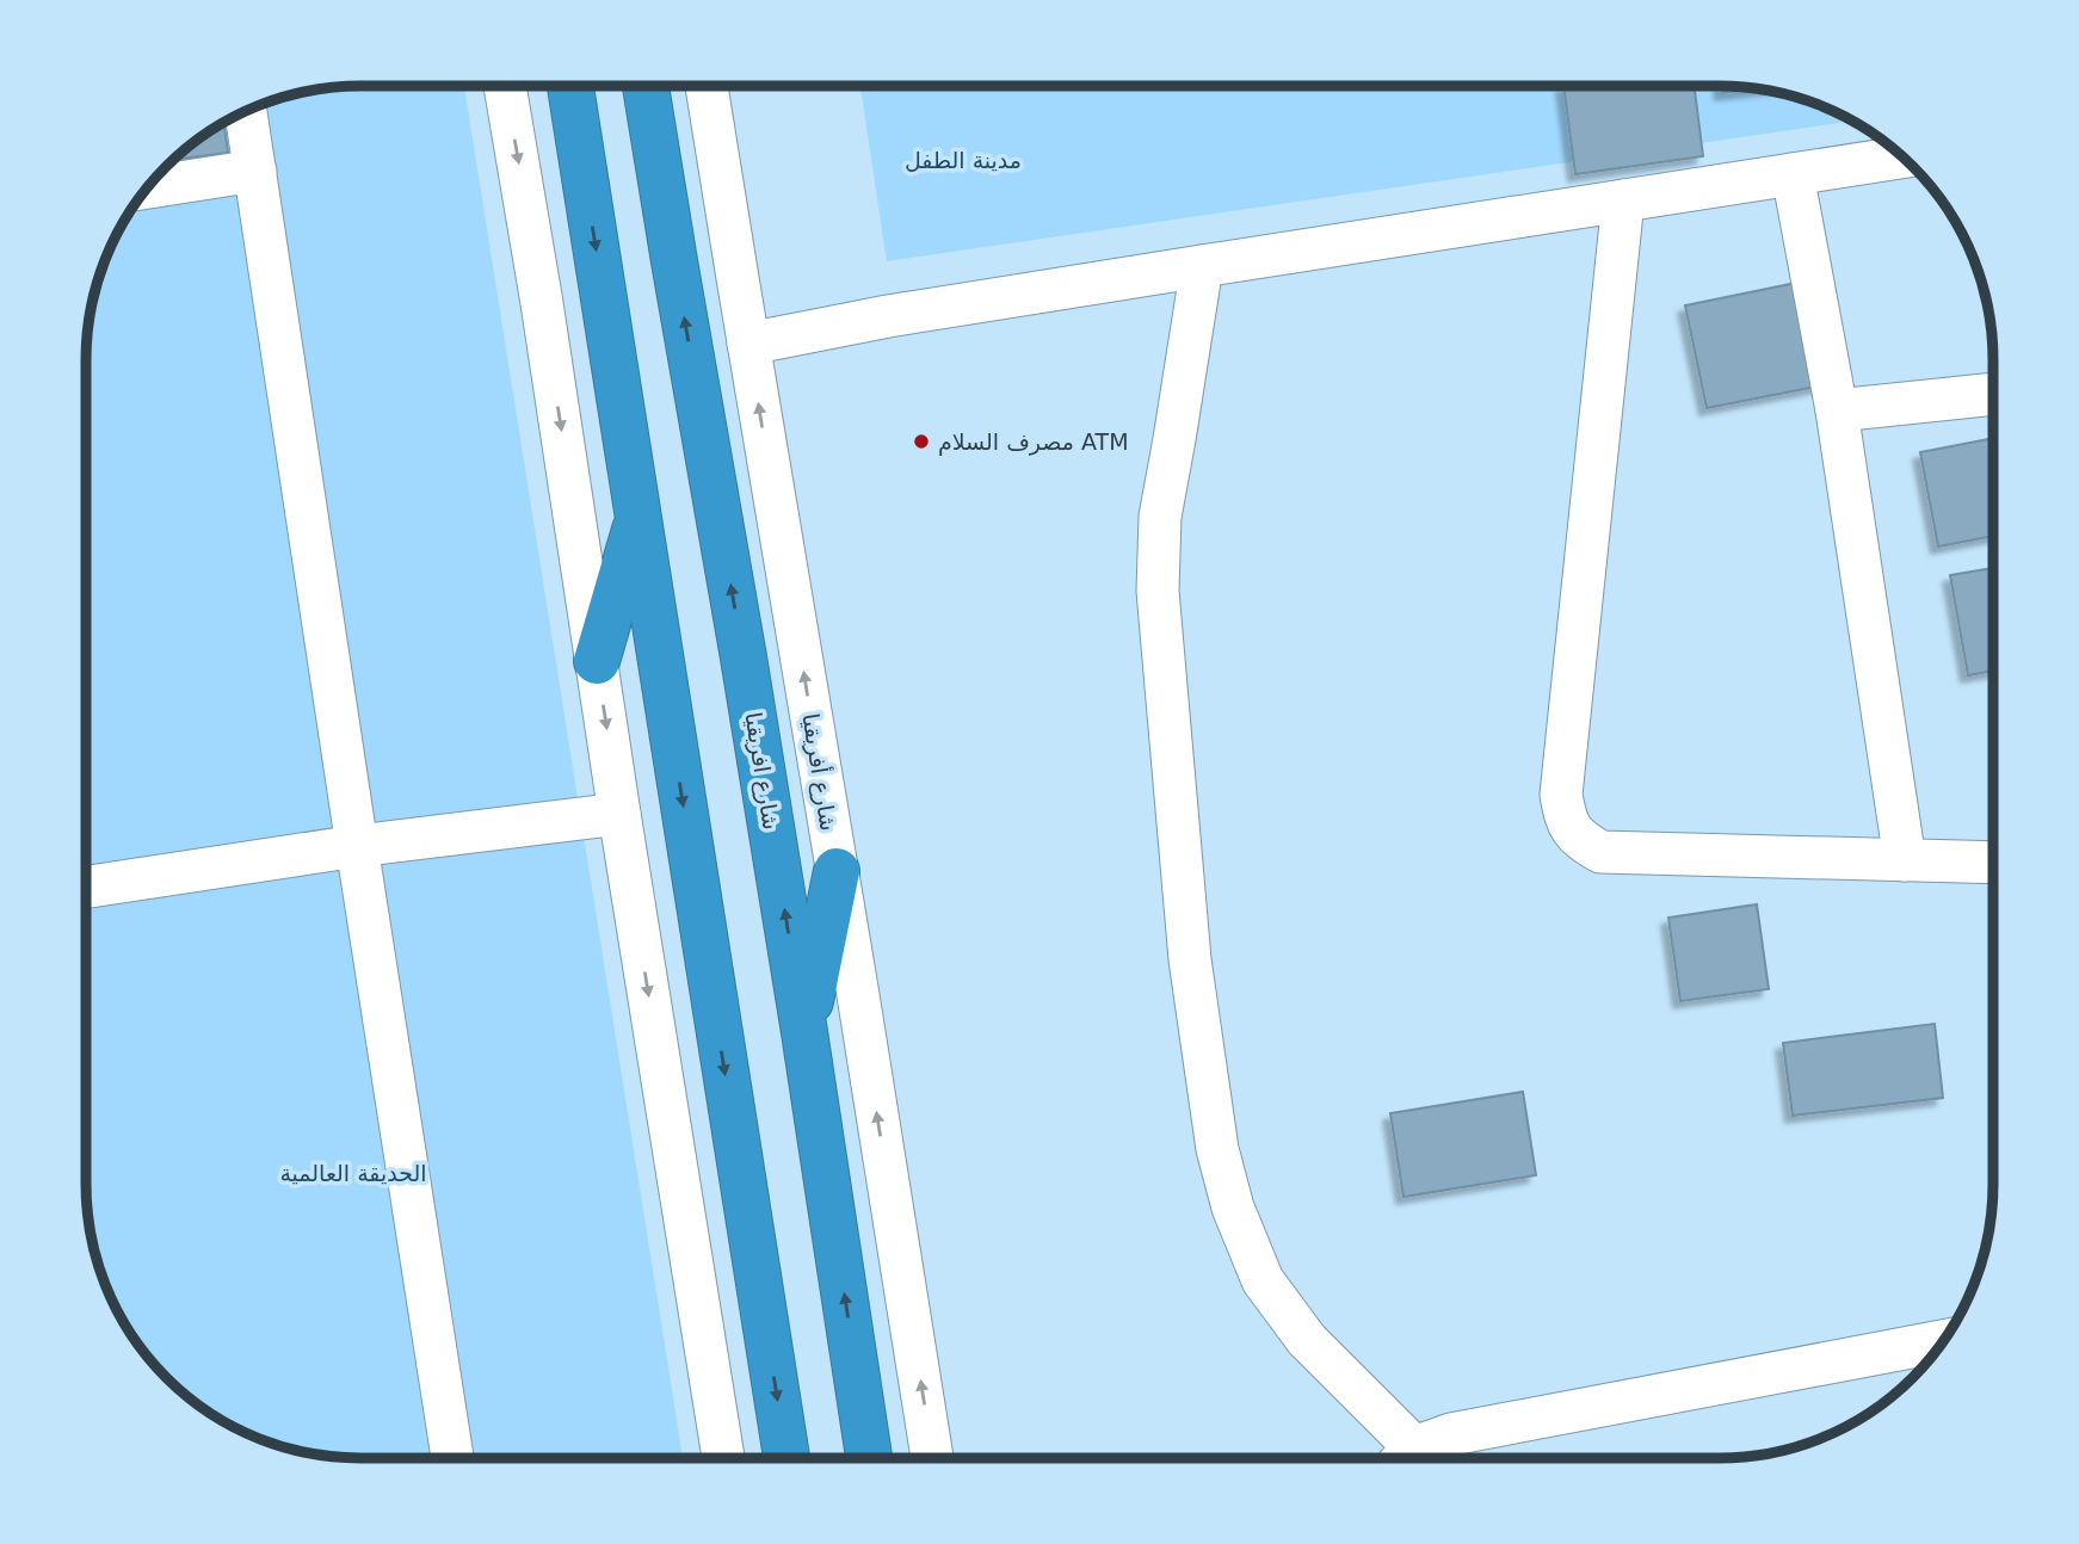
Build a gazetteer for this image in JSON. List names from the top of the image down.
{
  "streets": {
    "highway": ["شارع افريقيا"],
    "street": ["شارع أفريقيا"]
  },
  "parks": ["مدينة الطفل", "الحديقة العالمية"],
  "places": ["مصرف السلام ATM"]
}
